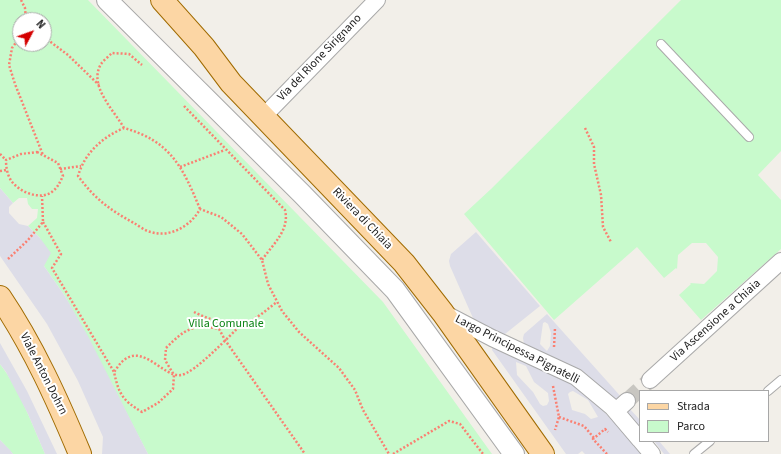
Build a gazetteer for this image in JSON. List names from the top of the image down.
{
  "streets": {
    "main road": ["Riviera di Chiaia", "Viale Anton Dohrn"],
    "street": ["Via del Rione Sirignano", "Via Ascensione a Chiaia", "Largo Principessa Pignatelli"]
  },
  "crossings": [
    ["Via del Rione Sirignano", "Riviera di Chiaia"],
    ["Riviera di Chiaia", "Largo Principessa Pignatelli"]
  ],
  "parks": ["Villa Comunale"],
  "legend": ["Strada", "Parco"],
  "north": "top right"
}
